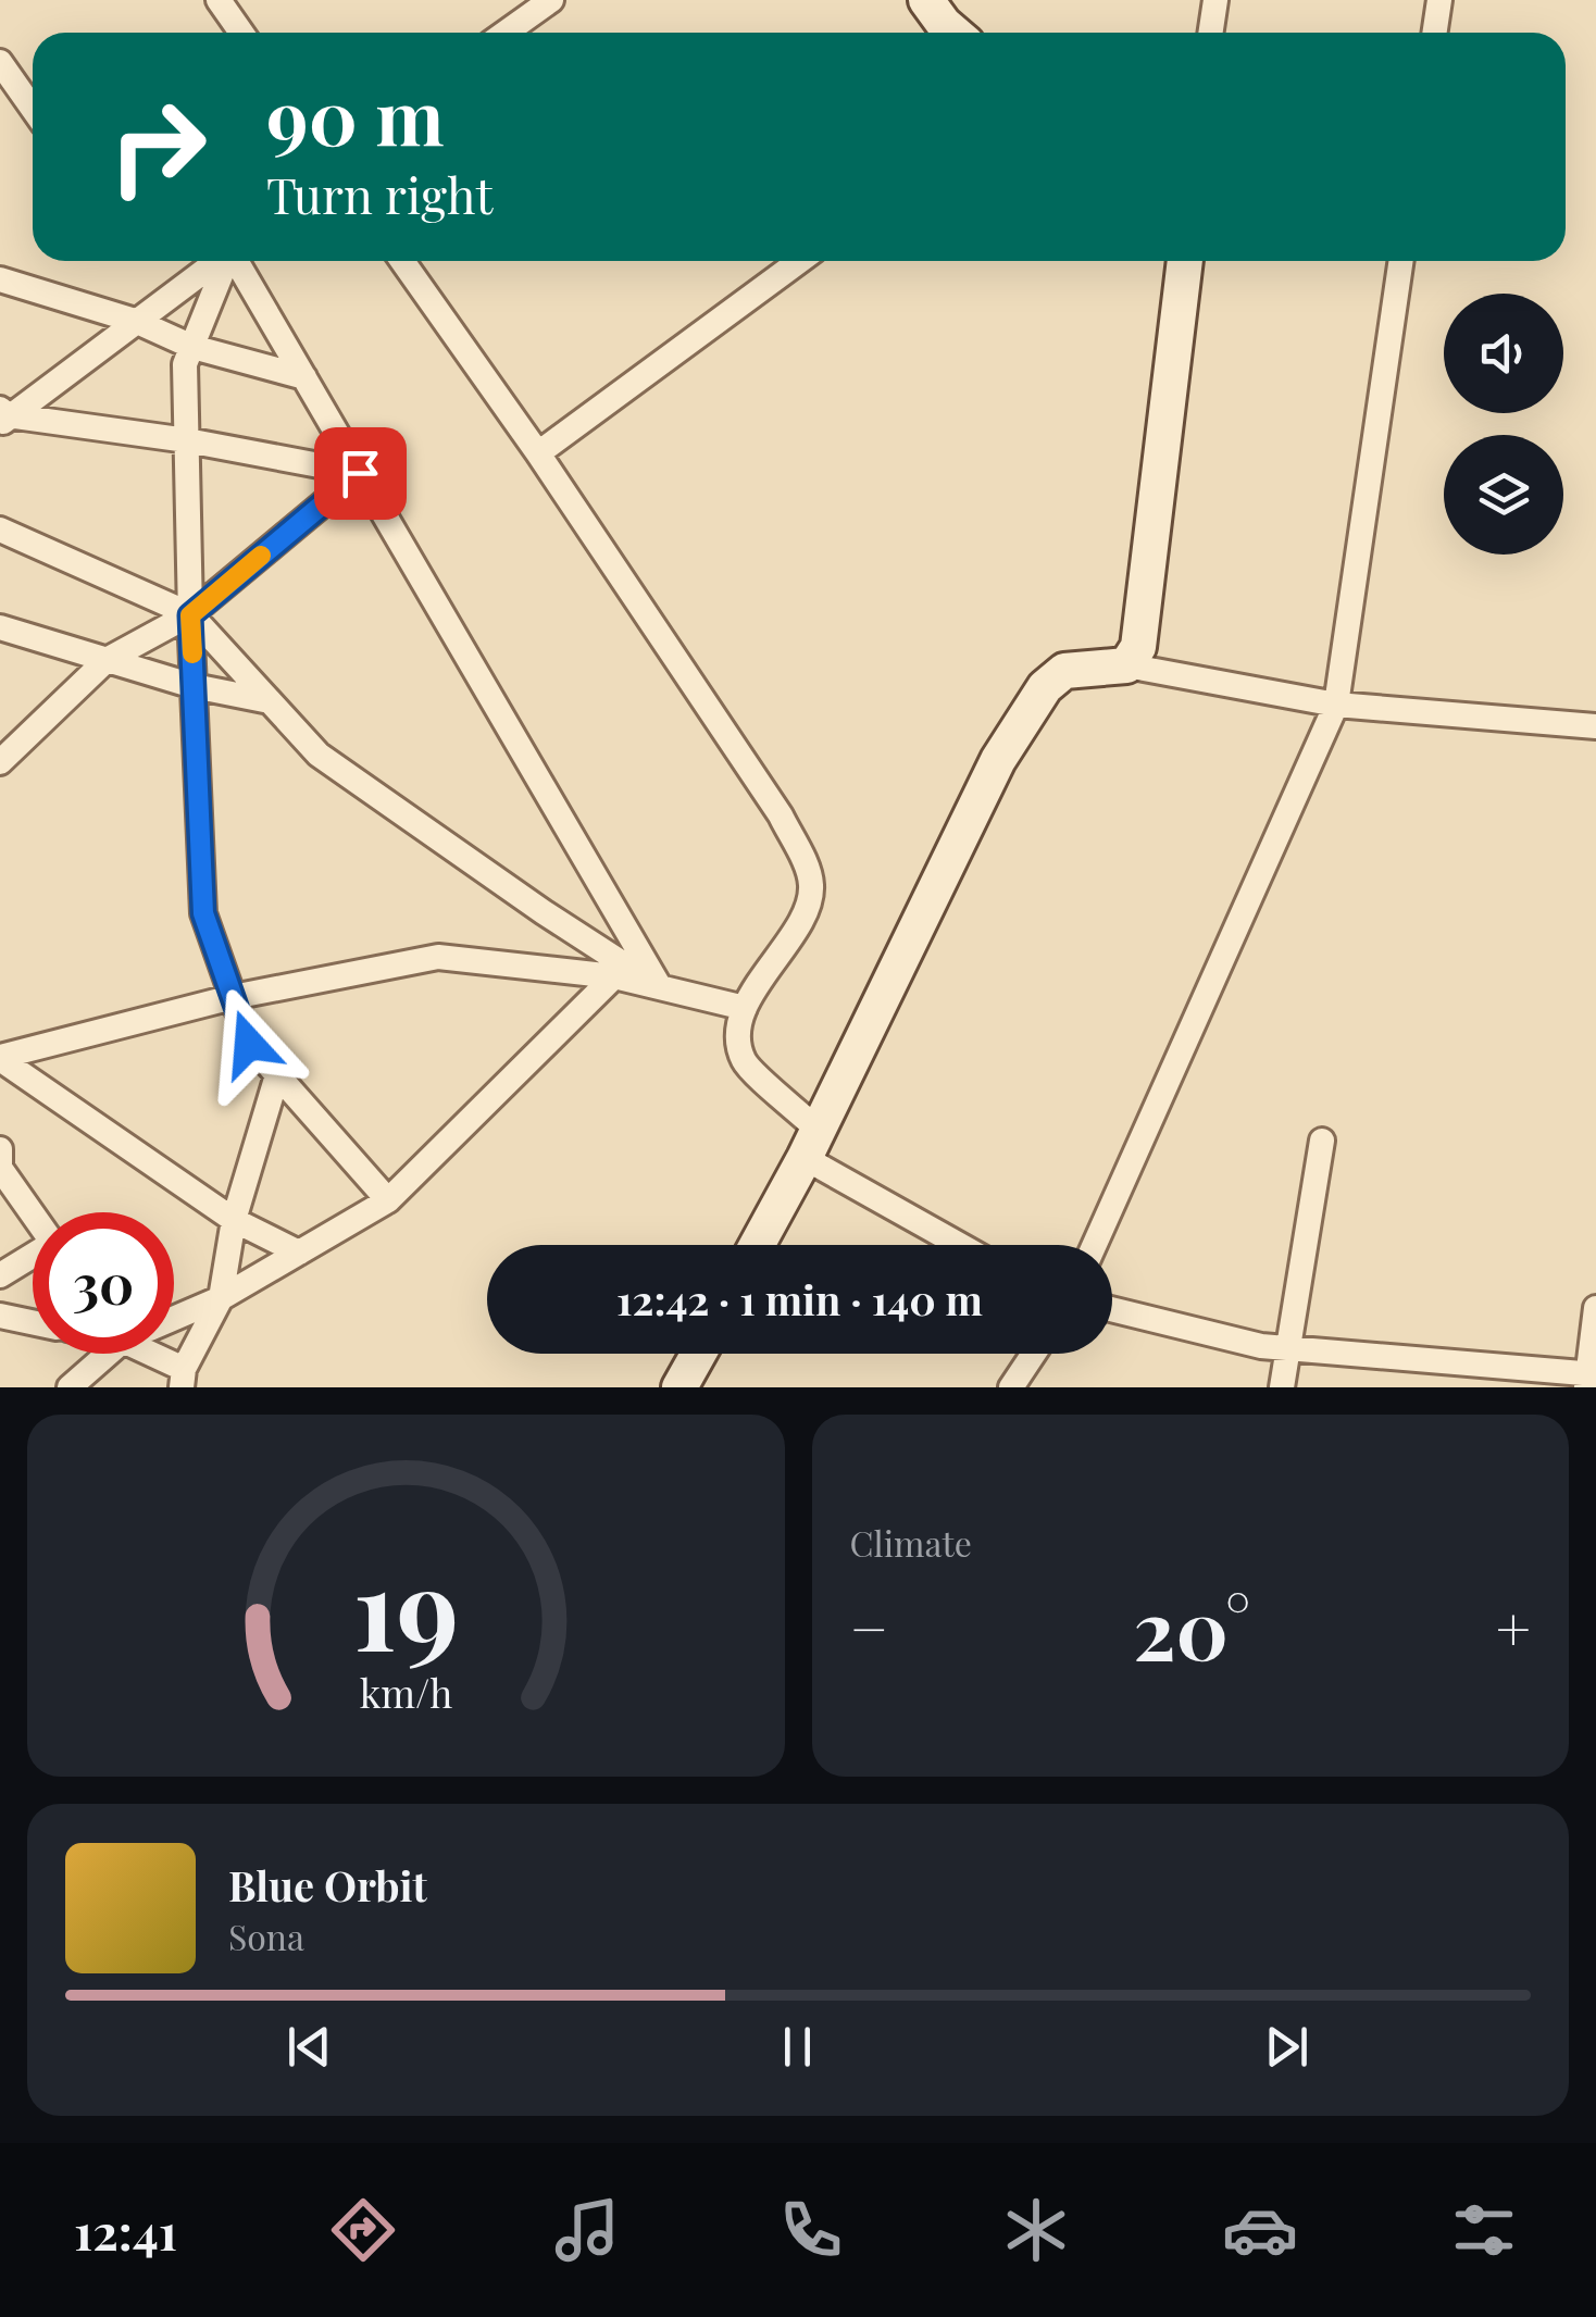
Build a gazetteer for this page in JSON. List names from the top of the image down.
{
  "page": {
    "turn": ["90 m", "Turn right"],
    "limit": "30",
    "trip": "12:42 · 1 min · 140 m",
    "tile": "Climate",
    "heat": ["−", "20°", "+"],
    "song": ["Blue Orbit", "Sona"],
    "tabs": "12:41",
    "gauge": ["19", "km/h"]
  }
}
